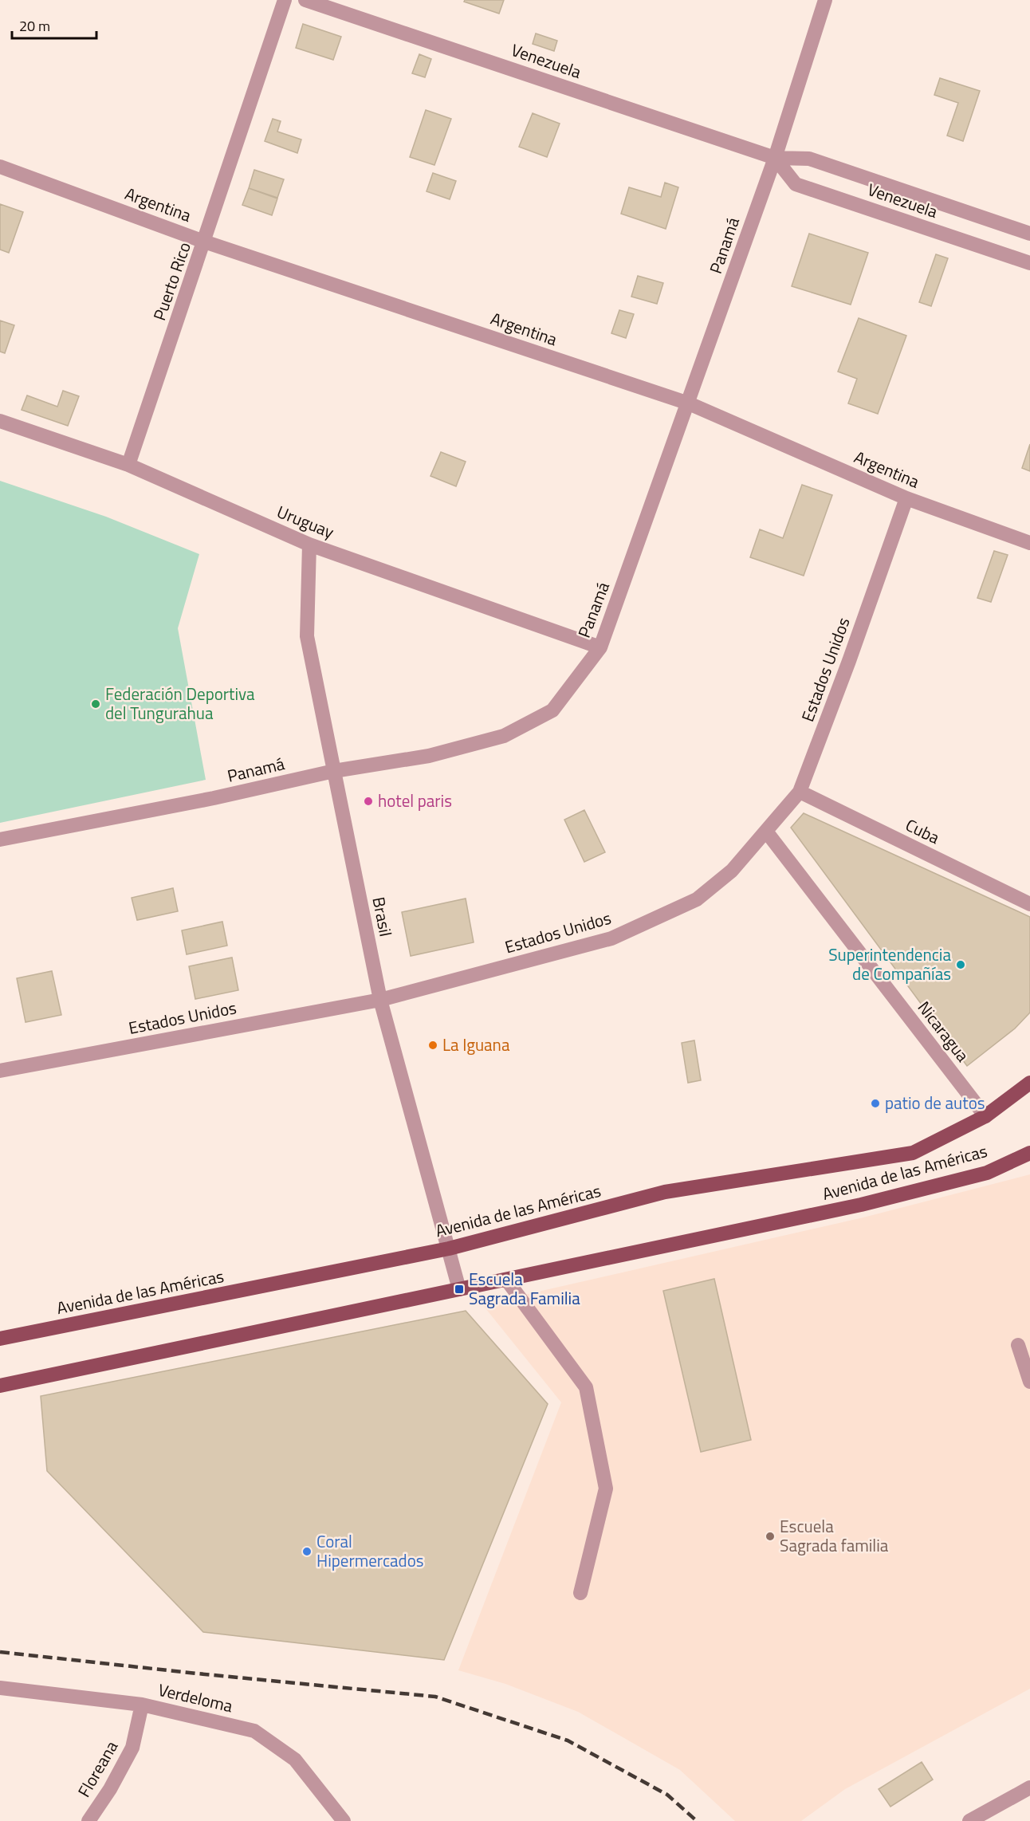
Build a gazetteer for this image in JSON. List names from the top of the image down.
{
  "streets": {
    "main road": ["Avenida de las Américas"],
    "street": [
      "Venezuela",
      "Argentina",
      "Panamá",
      "Puerto Rico",
      "Uruguay",
      "Estados Unidos",
      "Cuba",
      "Brasil",
      "Nicaragua",
      "Verdeloma",
      "Floreana"
    ]
  },
  "crossings": [
    ["Venezuela", "Panamá"],
    ["Argentina", "Panamá"],
    ["Argentina", "Puerto Rico"],
    ["Argentina", "Estados Unidos"],
    ["Panamá", "Uruguay"],
    ["Panamá", "Brasil"],
    ["Puerto Rico", "Uruguay"],
    ["Uruguay", "Brasil"],
    ["Estados Unidos", "Cuba"],
    ["Estados Unidos", "Brasil"],
    ["Estados Unidos", "Nicaragua"],
    ["Brasil", "Avenida de las Américas"],
    ["Nicaragua", "Avenida de las Américas"],
    ["Verdeloma", "Floreana"]
  ],
  "places": {
    "other": [
      "Federación Deportiva del Tungurahua",
      "hotel paris",
      "Superintendencia de Compañías",
      "La Iguana",
      "patio de autos",
      "Escuela Sagrada familia",
      "Coral Hipermercados"
    ],
    "transit": ["Escuela Sagrada Familia"]
  },
  "scale_bar": "20 m"
}
